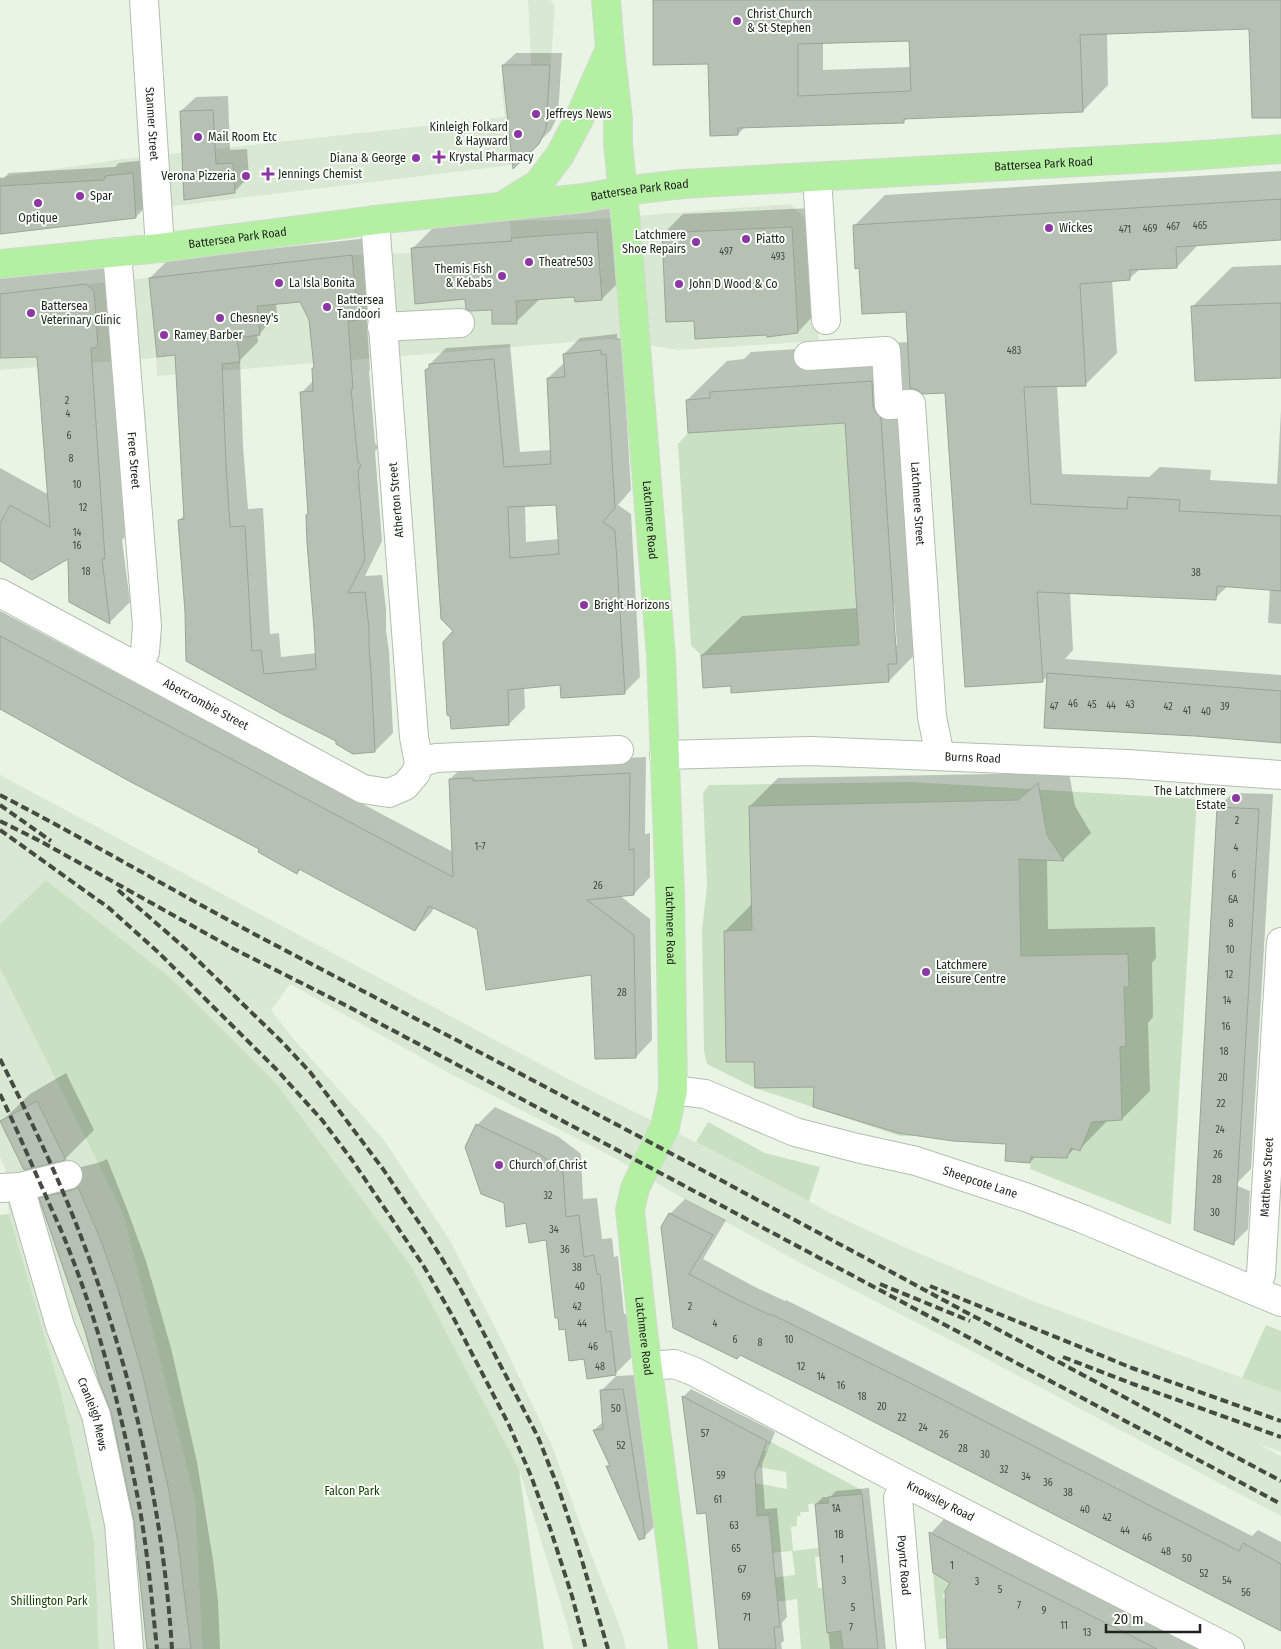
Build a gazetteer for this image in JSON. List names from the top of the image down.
{
  "streets": {
    "highway": ["Battersea Park Road", "Latchmere Road"],
    "street": [
      "Stanmer Street",
      "Frere Street",
      "Atherton Street",
      "Latchmere Street",
      "Abercrombie Street",
      "Burns Road",
      "Matthews Street",
      "Sheepcote Lane",
      "Cranleigh Mews",
      "Knowsley Road",
      "Poyntz Road"
    ]
  },
  "crossings": [
    ["Stanmer Street", "Battersea Park Road"],
    ["Battersea Park Road", "Frere Street"],
    ["Battersea Park Road", "Atherton Street"],
    ["Battersea Park Road", "Latchmere Road"],
    ["Frere Street", "Abercrombie Street"],
    ["Atherton Street", "Abercrombie Street"],
    ["Latchmere Street", "Burns Road"],
    ["Latchmere Road", "Burns Road"],
    ["Latchmere Road", "Sheepcote Lane"],
    ["Latchmere Road", "Knowsley Road"],
    ["Matthews Street", "Sheepcote Lane"],
    ["Knowsley Road", "Poyntz Road"]
  ],
  "parks": ["Falcon Park", "Shillington Park"],
  "places": {
    "other": [
      "Christ Church & St Stephen",
      "Jeffreys News",
      "Kinleigh Folkard & Hayward",
      "Mail Room Etc",
      "Diana & George",
      "Verona Pizzeria",
      "Spar",
      "Optique",
      "Wickes",
      "Piatto",
      "Latchmere Shoe Repairs",
      "Theatre503",
      "Themis Fish & Kebabs",
      "La Isla Bonita",
      "John D Wood & Co",
      "Battersea Tandoori",
      "Battersea Veterinary Clinic",
      "Chesney's",
      "Ramey Barber",
      "Bright Horizons",
      "The Latchmere Estate",
      "Latchmere Leisure Centre",
      "Church of Christ"
    ],
    "health": ["Krystal Pharmacy", "Jennings Chemist"]
  },
  "house_numbers": [
    "465",
    "467",
    "469",
    "471",
    "497",
    "493",
    "483",
    "2",
    "4",
    "6",
    "8",
    "10",
    "12",
    "14",
    "16",
    "18",
    "38",
    "46",
    "45",
    "43",
    "44",
    "47",
    "42",
    "39",
    "41",
    "40",
    "2",
    "1-7",
    "4",
    "6",
    "26",
    "6A",
    "8",
    "10",
    "12",
    "28",
    "14",
    "16",
    "18",
    "20",
    "22",
    "24",
    "26",
    "28",
    "32",
    "30",
    "34",
    "36",
    "38",
    "40",
    "42",
    "2",
    "44",
    "4",
    "6",
    "10",
    "8",
    "46",
    "48",
    "12",
    "14",
    "16",
    "18",
    "20",
    "50",
    "22",
    "24",
    "57",
    "26",
    "52",
    "28",
    "30",
    "32",
    "59",
    "34",
    "36",
    "38",
    "61",
    "1A",
    "40",
    "42",
    "63",
    "44",
    "1B",
    "46",
    "65",
    "48",
    "50",
    "1",
    "1",
    "67",
    "52",
    "3",
    "54",
    "3",
    "5",
    "56",
    "69",
    "7",
    "5",
    "9",
    "71",
    "11",
    "7",
    "13"
  ],
  "scale_bar": "20 m"
}
